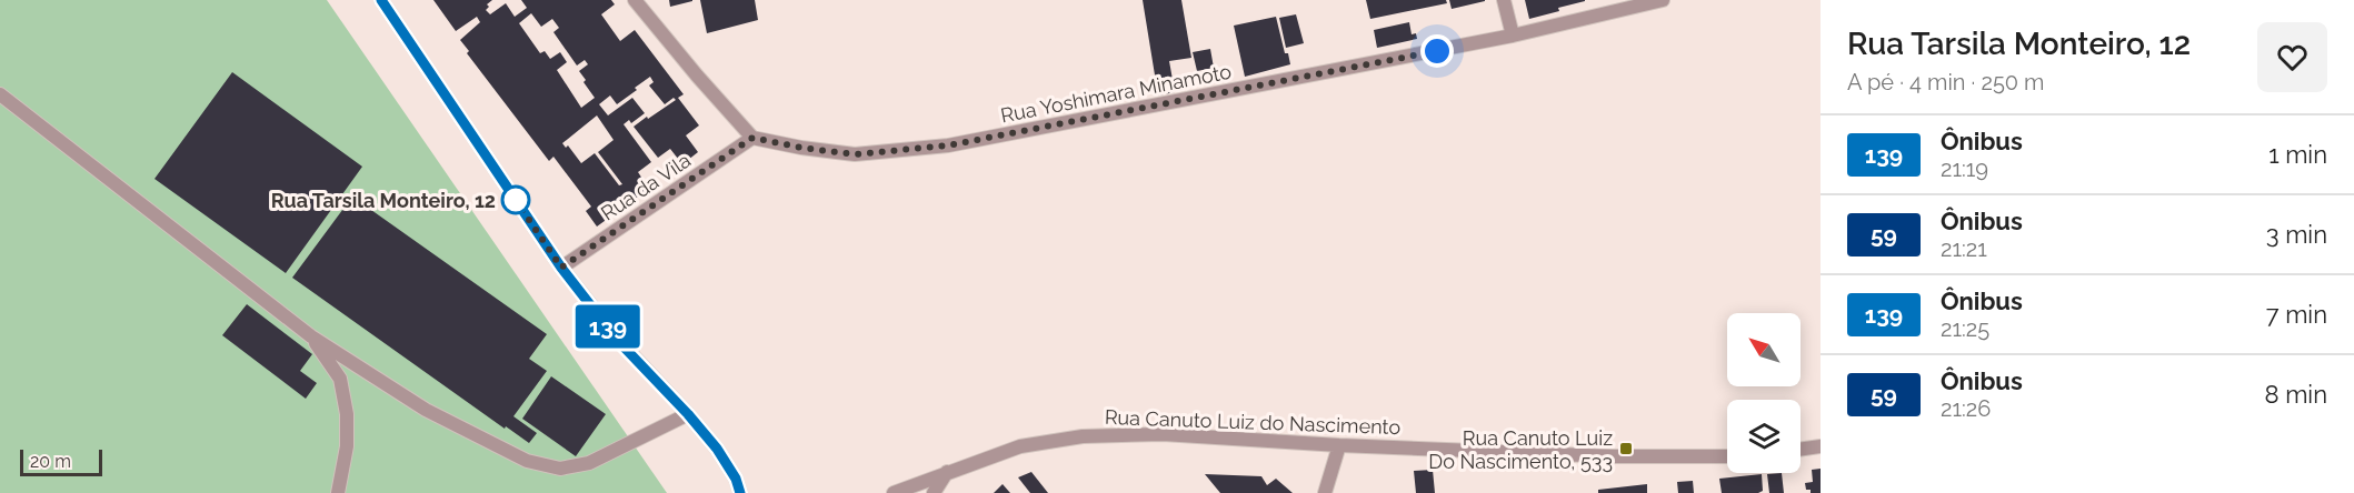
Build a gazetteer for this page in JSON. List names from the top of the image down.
{
  "streets": {
    "street": ["Rua Yoshimara Minamoto", "Rua da Vila", "Rua Canuto Luiz do Nascimento"]
  },
  "crossings": [
    ["Rua Yoshimara Minamoto", "Rua da Vila"]
  ],
  "places": {
    "other": ["Rua Tarsila Monteiro, 12"],
    "transit": ["Rua Canuto Luiz Do Nascimento, 533"]
  },
  "lines": ["bus line 139"],
  "scale_bar": "20 m",
  "north": "top left",
  "page": {
    "on_map": "139",
    "heading": ["Rua Tarsila Monteiro, 12", "A pé · 4 min · 250 m"],
    "list": [
      {
        "mark": "139",
        "name": "Ônibus",
        "note": "21:19",
        "value": "1 min"
      },
      {
        "mark": "59",
        "name": "Ônibus",
        "note": "21:21",
        "value": "3 min"
      },
      {
        "mark": "139",
        "name": "Ônibus",
        "note": "21:25",
        "value": "7 min"
      },
      {
        "mark": "59",
        "name": "Ônibus",
        "note": "21:26",
        "value": "8 min"
      }
    ],
    "scale": "20 m"
  }
}
